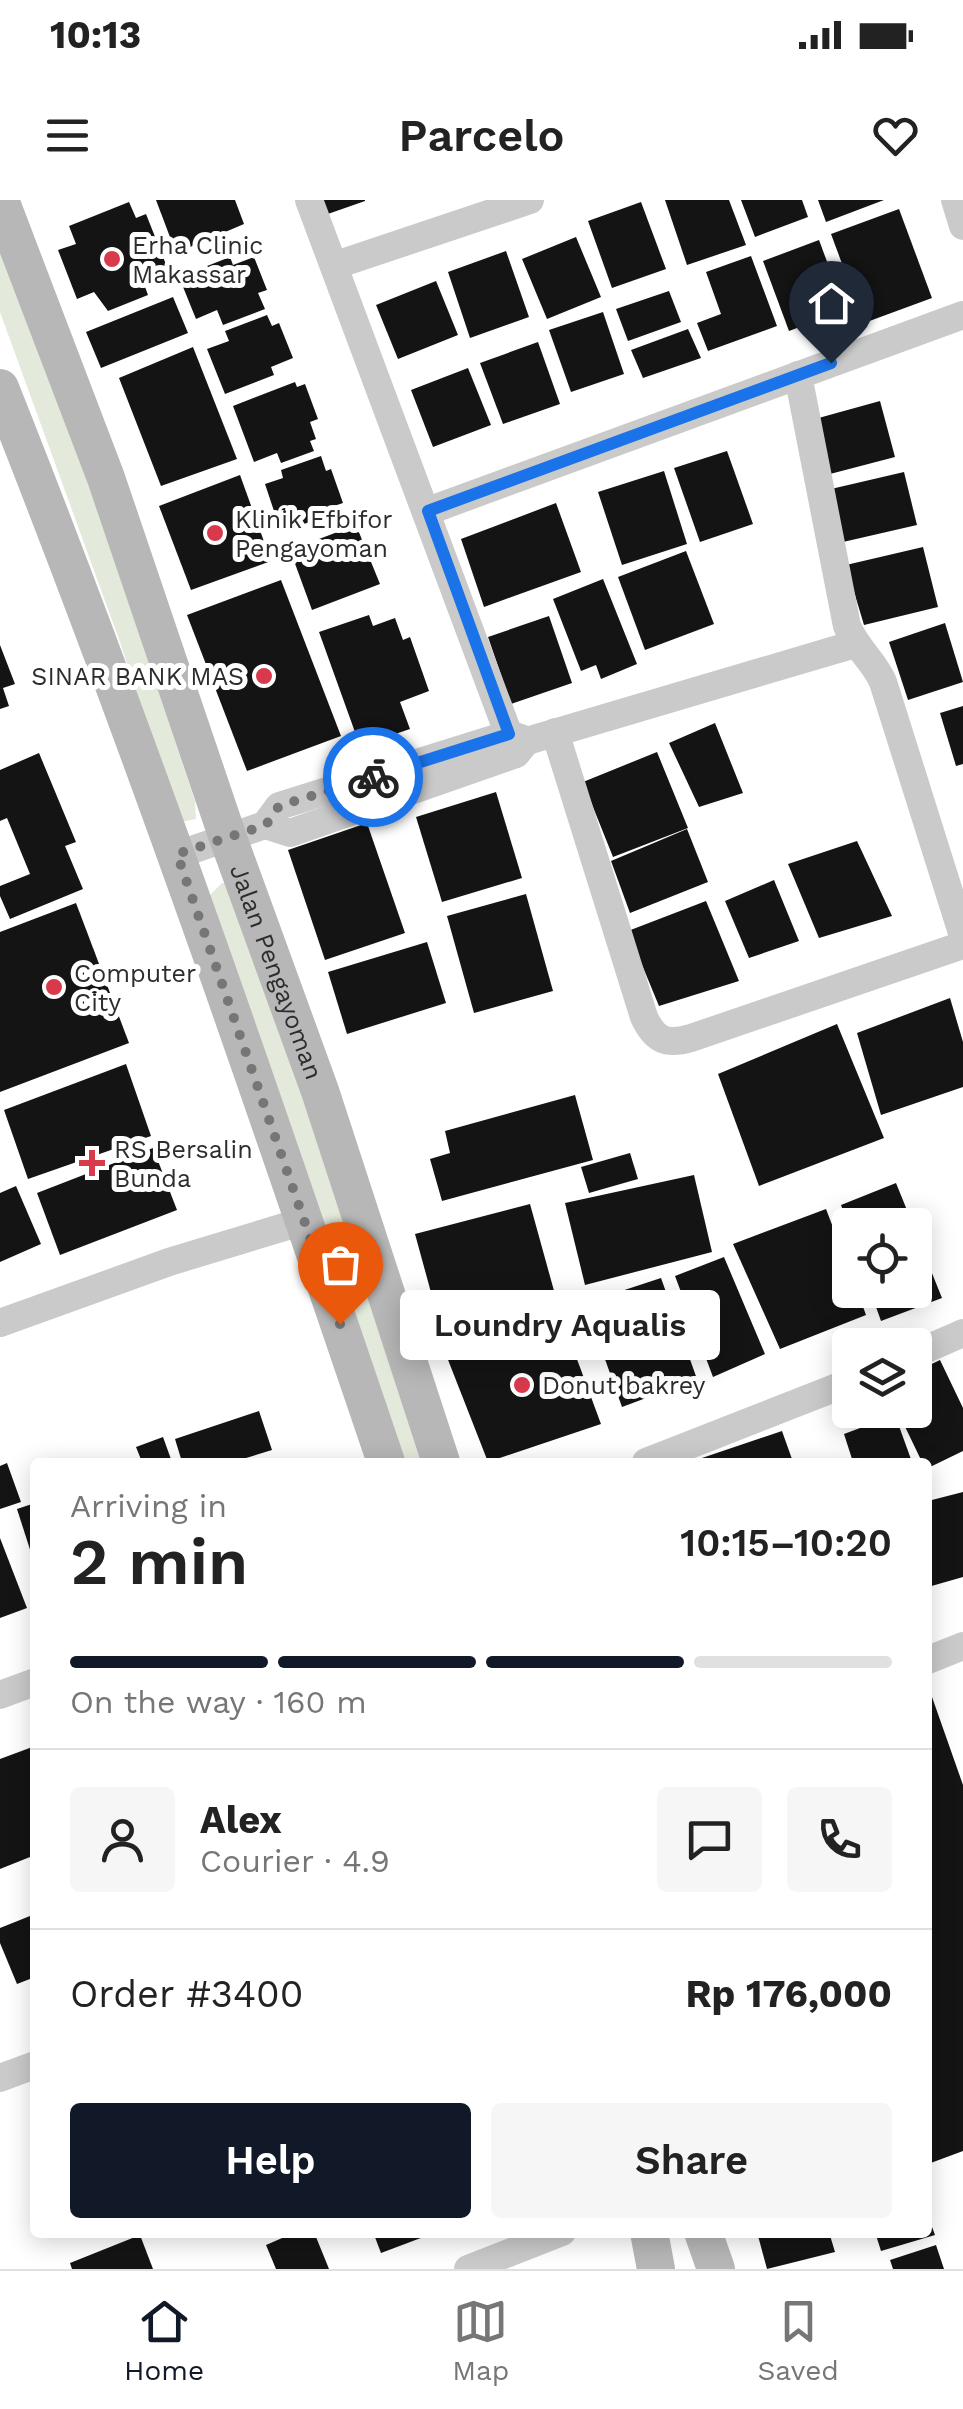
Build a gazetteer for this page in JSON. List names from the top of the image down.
{
  "streets": {
    "street": ["Jalan Pengayoman"]
  },
  "places": {
    "other": [
      "Erha Clinic Makassar",
      "Klinik Efbifor Pengayoman",
      "SINAR BANK MAS",
      "Computer City",
      "Loundry Aqualis",
      "Donut bakrey"
    ],
    "health": ["RS Bersalin Bunda"]
  },
  "page": {
    "status": "10:13",
    "header": "Parcelo",
    "bubble": "Loundry Aqualis",
    "heading": ["2 min", "Arriving in", "10:15–10:20"],
    "panel": [
      "Alex",
      "Courier · 4.9",
      "Order #3400",
      "Rp 176,000"
    ],
    "bar": "On the way · 160 m",
    "buttons": ["Help", "Share"],
    "tabs": ["Home", "Map", "Saved"]
  }
}
